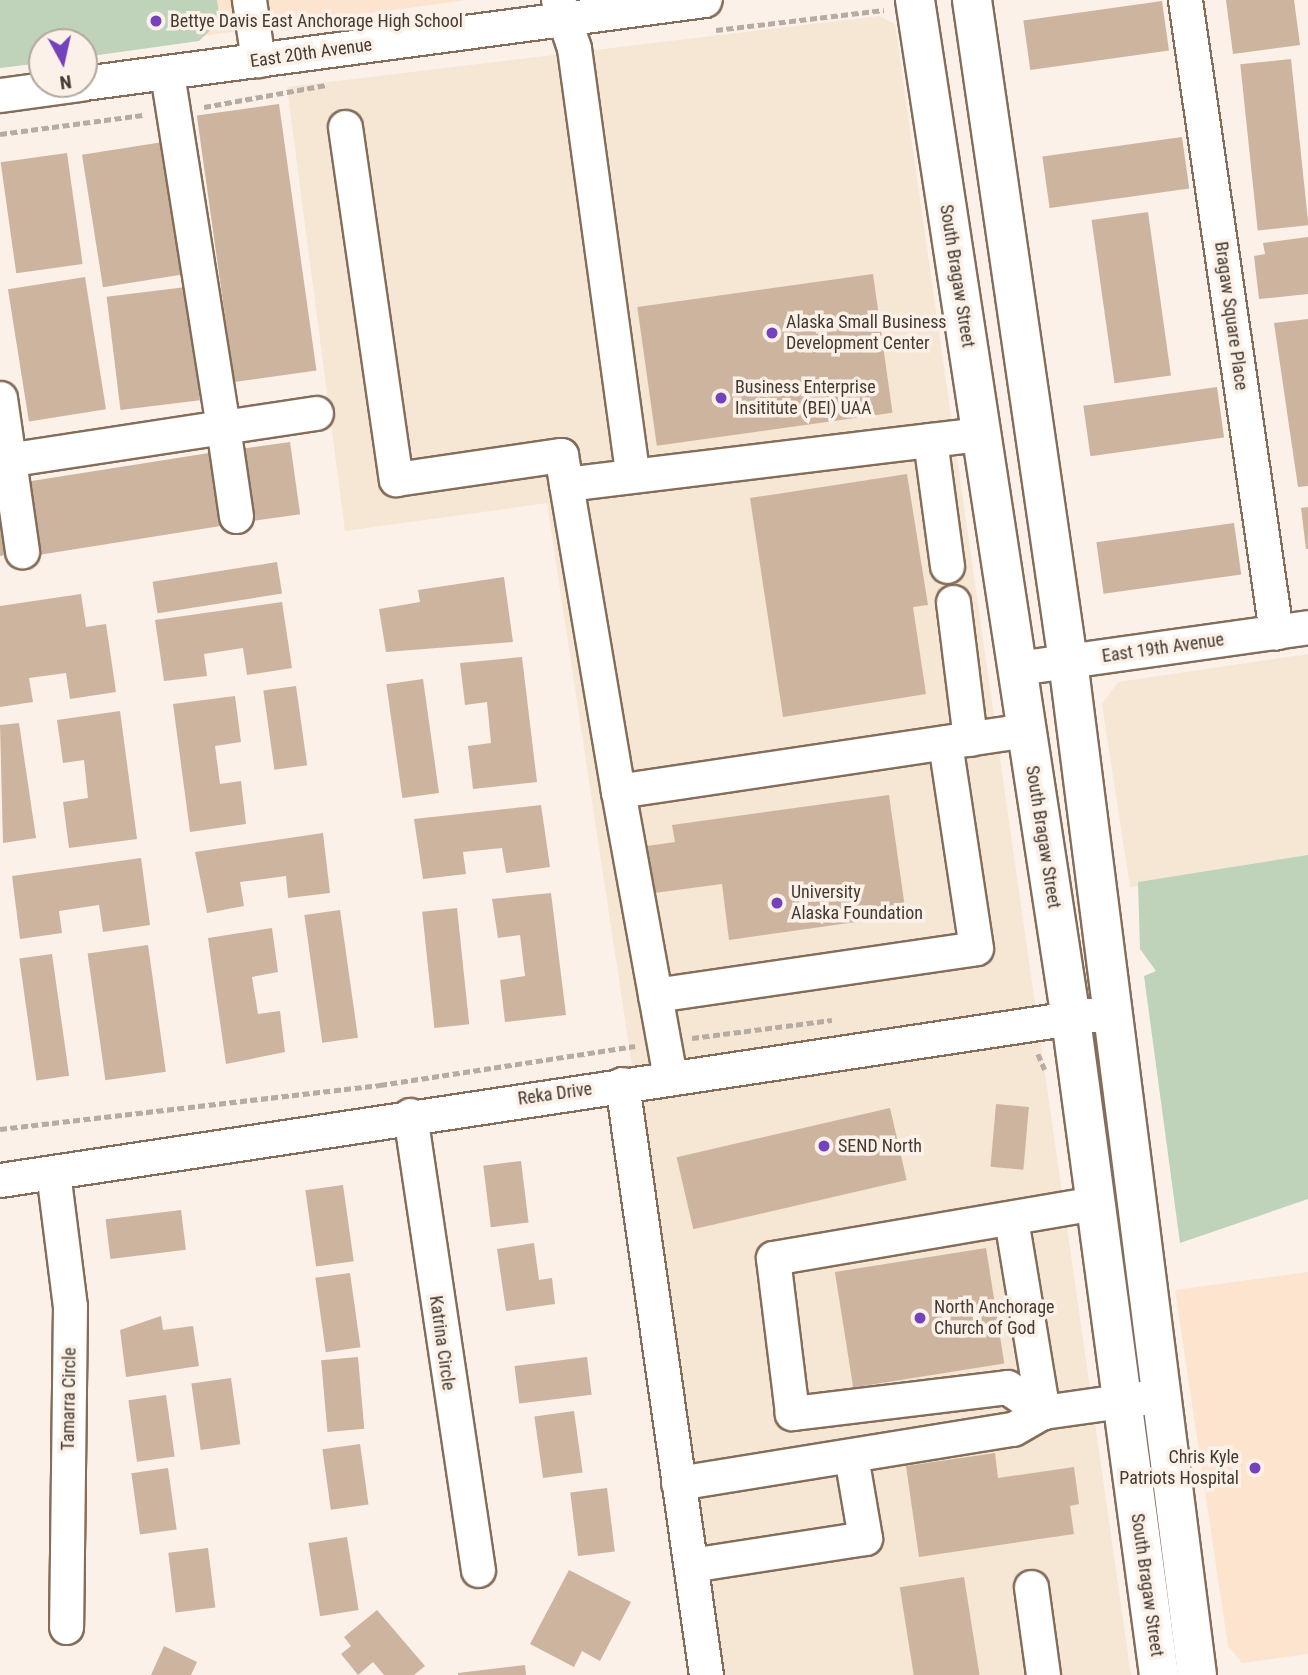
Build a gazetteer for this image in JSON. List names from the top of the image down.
{
  "streets": {
    "main road": ["South Bragaw Street"],
    "street": [
      "East 20th Avenue",
      "Bragaw Square Place",
      "East 19th Avenue",
      "Reka Drive",
      "Katrina Circle",
      "Tamarra Circle"
    ]
  },
  "crossings": [
    ["South Bragaw Street", "East 19th Avenue"],
    ["South Bragaw Street", "Reka Drive"],
    ["Bragaw Square Place", "East 19th Avenue"],
    ["Reka Drive", "Katrina Circle"],
    ["Reka Drive", "Tamarra Circle"]
  ],
  "places": [
    "Bettye Davis East Anchorage High School",
    "Alaska Small Business Development Center",
    "Business Enterprise Insititute (BEI) UAA",
    "University Alaska Foundation",
    "SEND North",
    "North Anchorage Church of God",
    "Chris Kyle Patriots Hospital"
  ],
  "north": "bottom"
}
